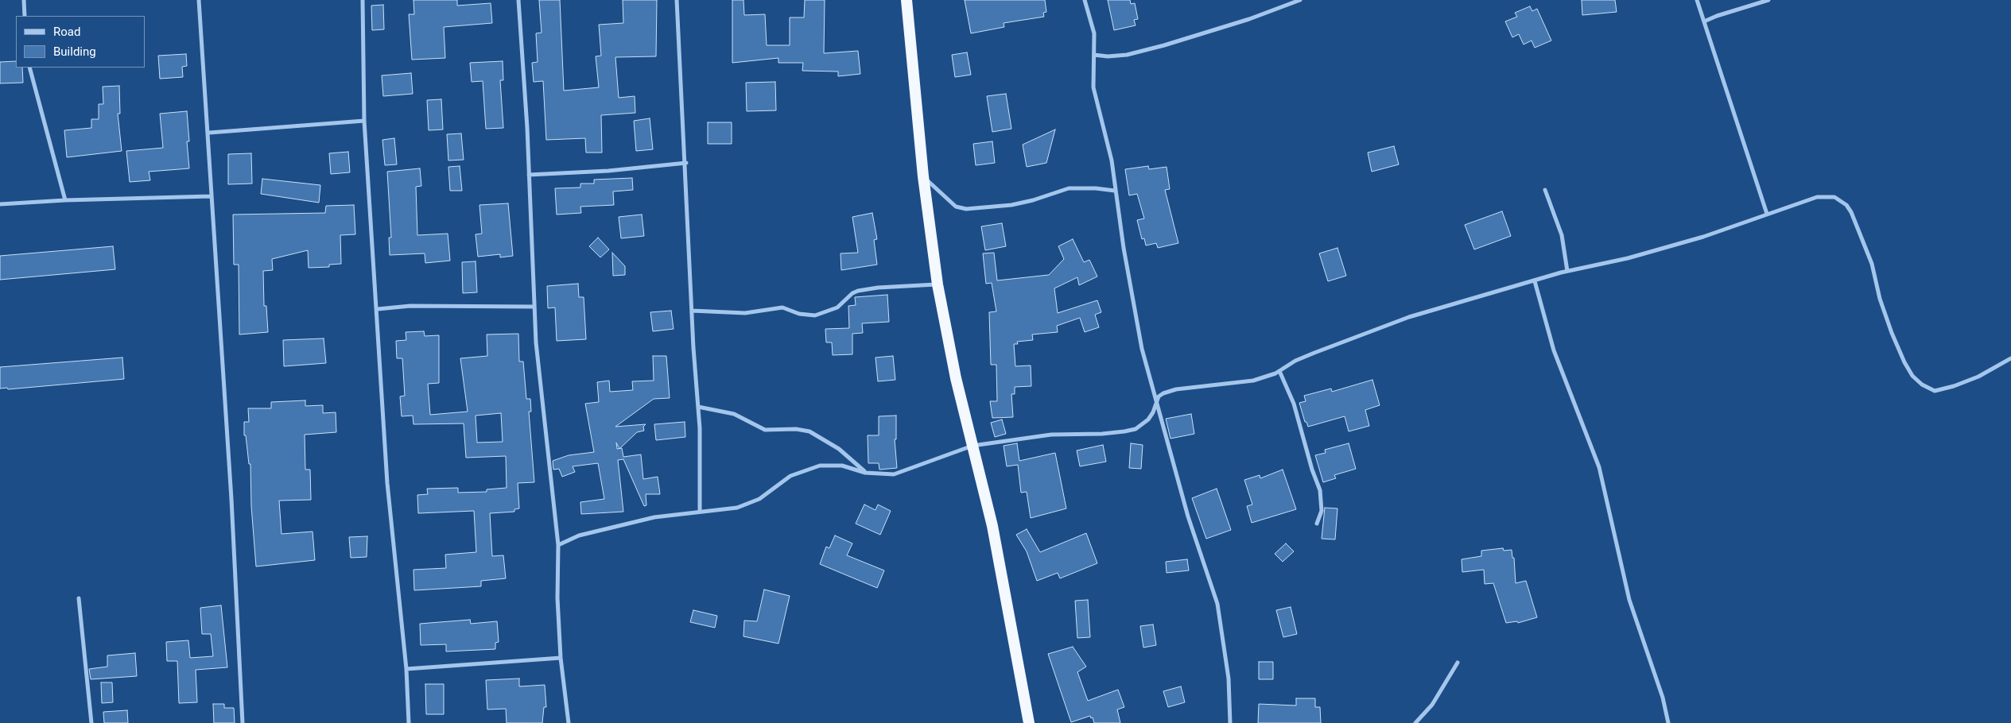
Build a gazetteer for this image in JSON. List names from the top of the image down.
{
  "legend": ["Road", "Building"]
}
